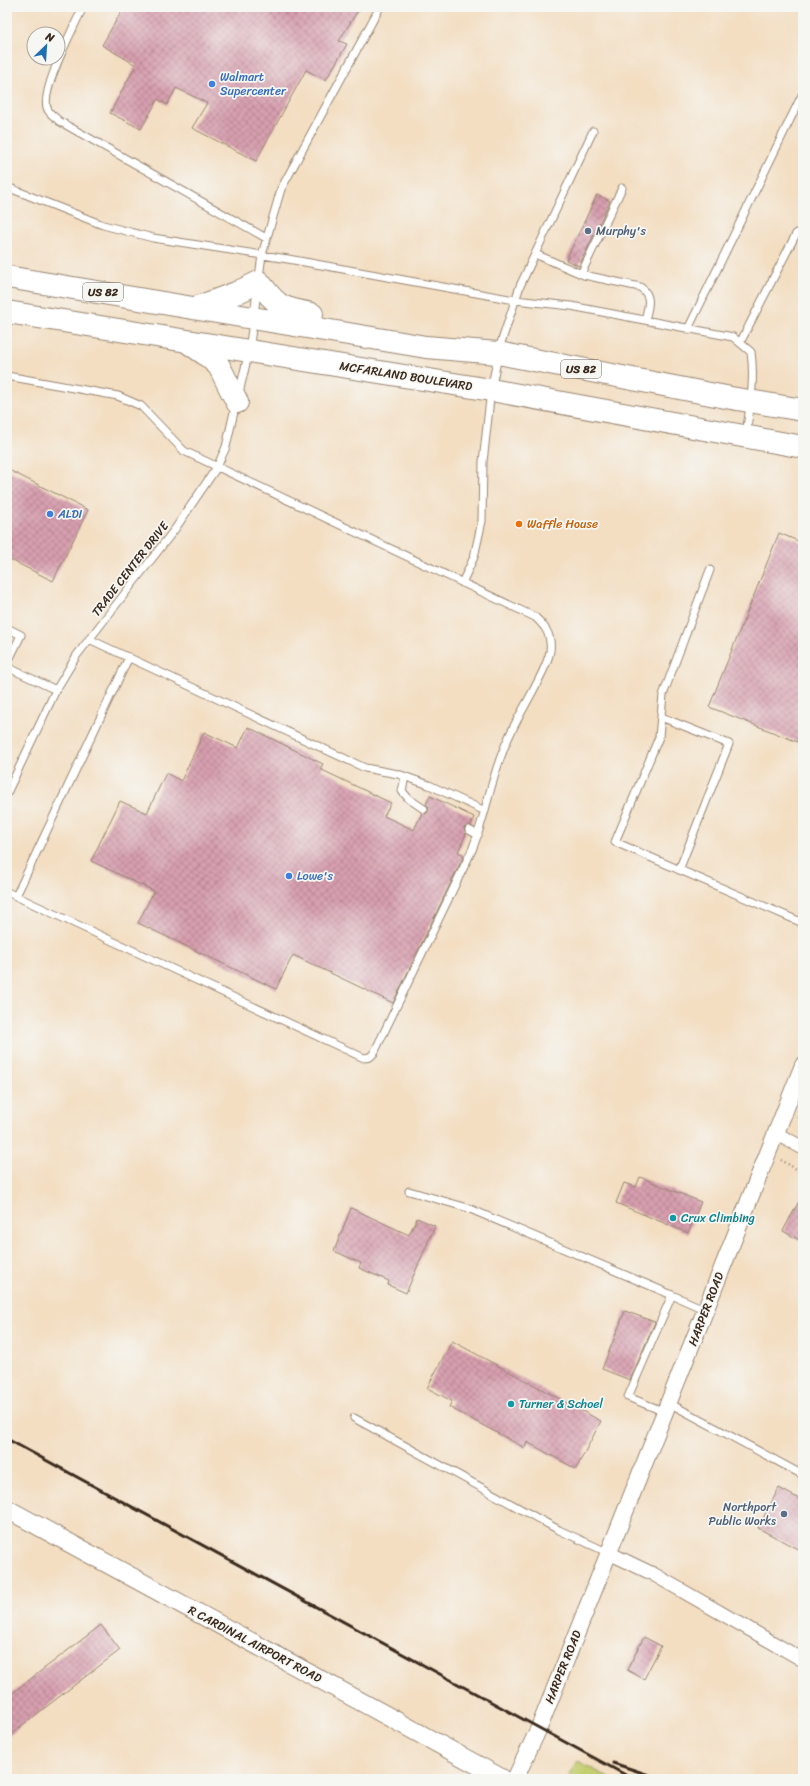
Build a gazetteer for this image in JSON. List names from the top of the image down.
{
  "streets": {
    "highway": ["US 82", "MCFARLAND BOULEVARD"],
    "main road": ["R CARDINAL AIRPORT ROAD"],
    "street": ["HARPER ROAD"],
    "lane": ["TRADE CENTER DRIVE"]
  },
  "crossings": [
    ["US 82", "TRADE CENTER DRIVE"],
    ["MCFARLAND BOULEVARD", "TRADE CENTER DRIVE"]
  ],
  "places": [
    "Walmart Supercenter",
    "Murphy's",
    "ALDI",
    "Waffle House",
    "Lowe's",
    "Crux Climbing",
    "Turner & Schoel",
    "Northport Public Works"
  ],
  "north": "top right"
}
